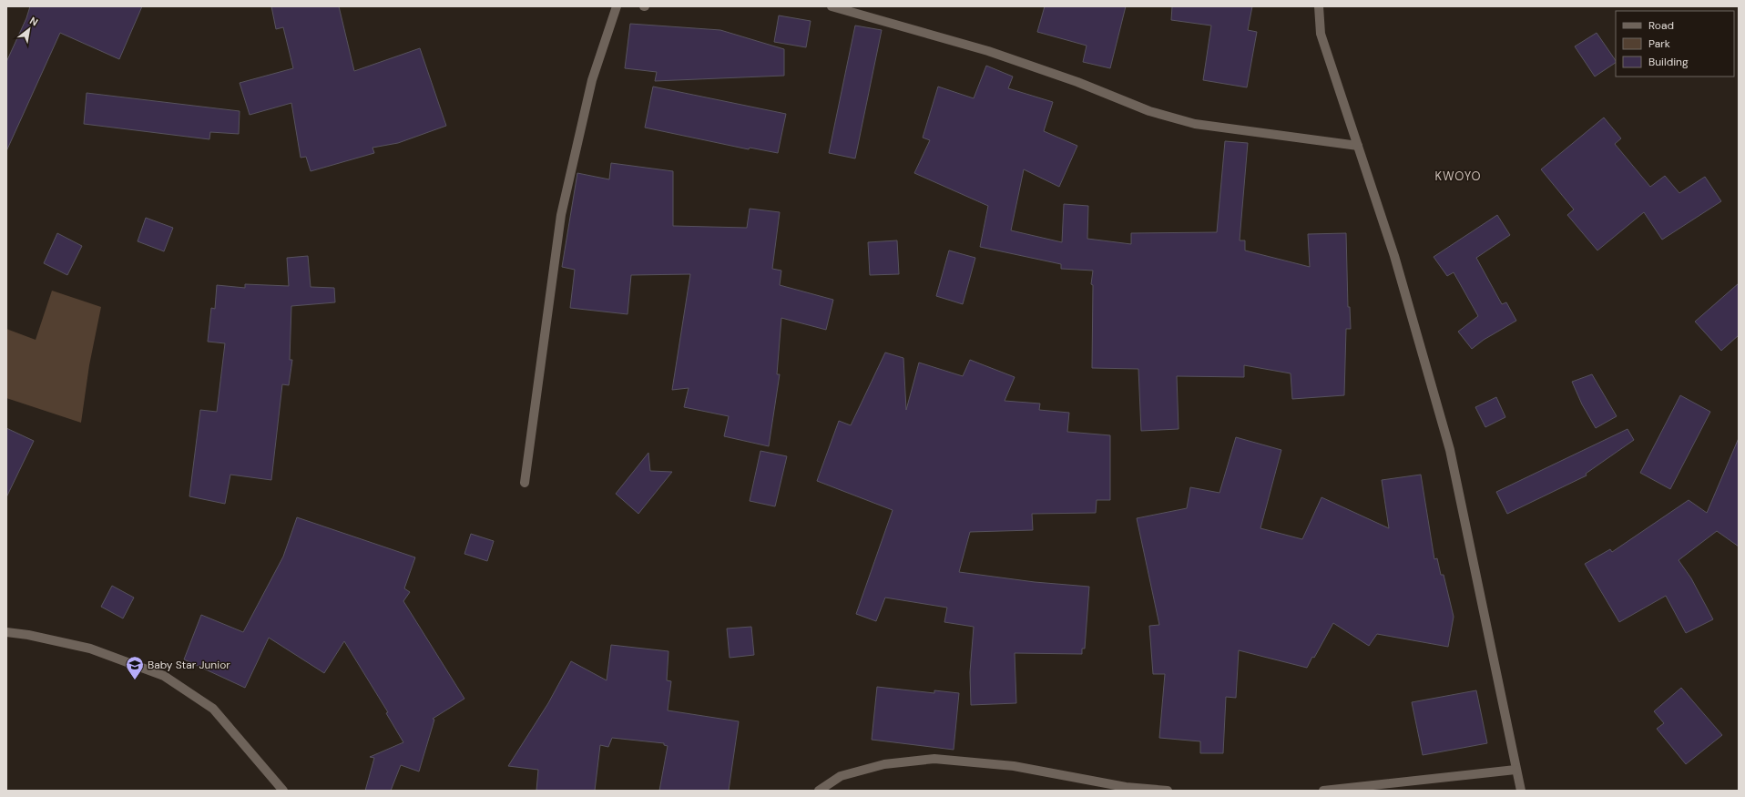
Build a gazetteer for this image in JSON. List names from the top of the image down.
{
  "districts": ["KWOYO"],
  "places": {
    "school or university": ["Baby Star Junior"]
  },
  "legend": ["Road", "Park", "Building"],
  "north": "top right"
}
